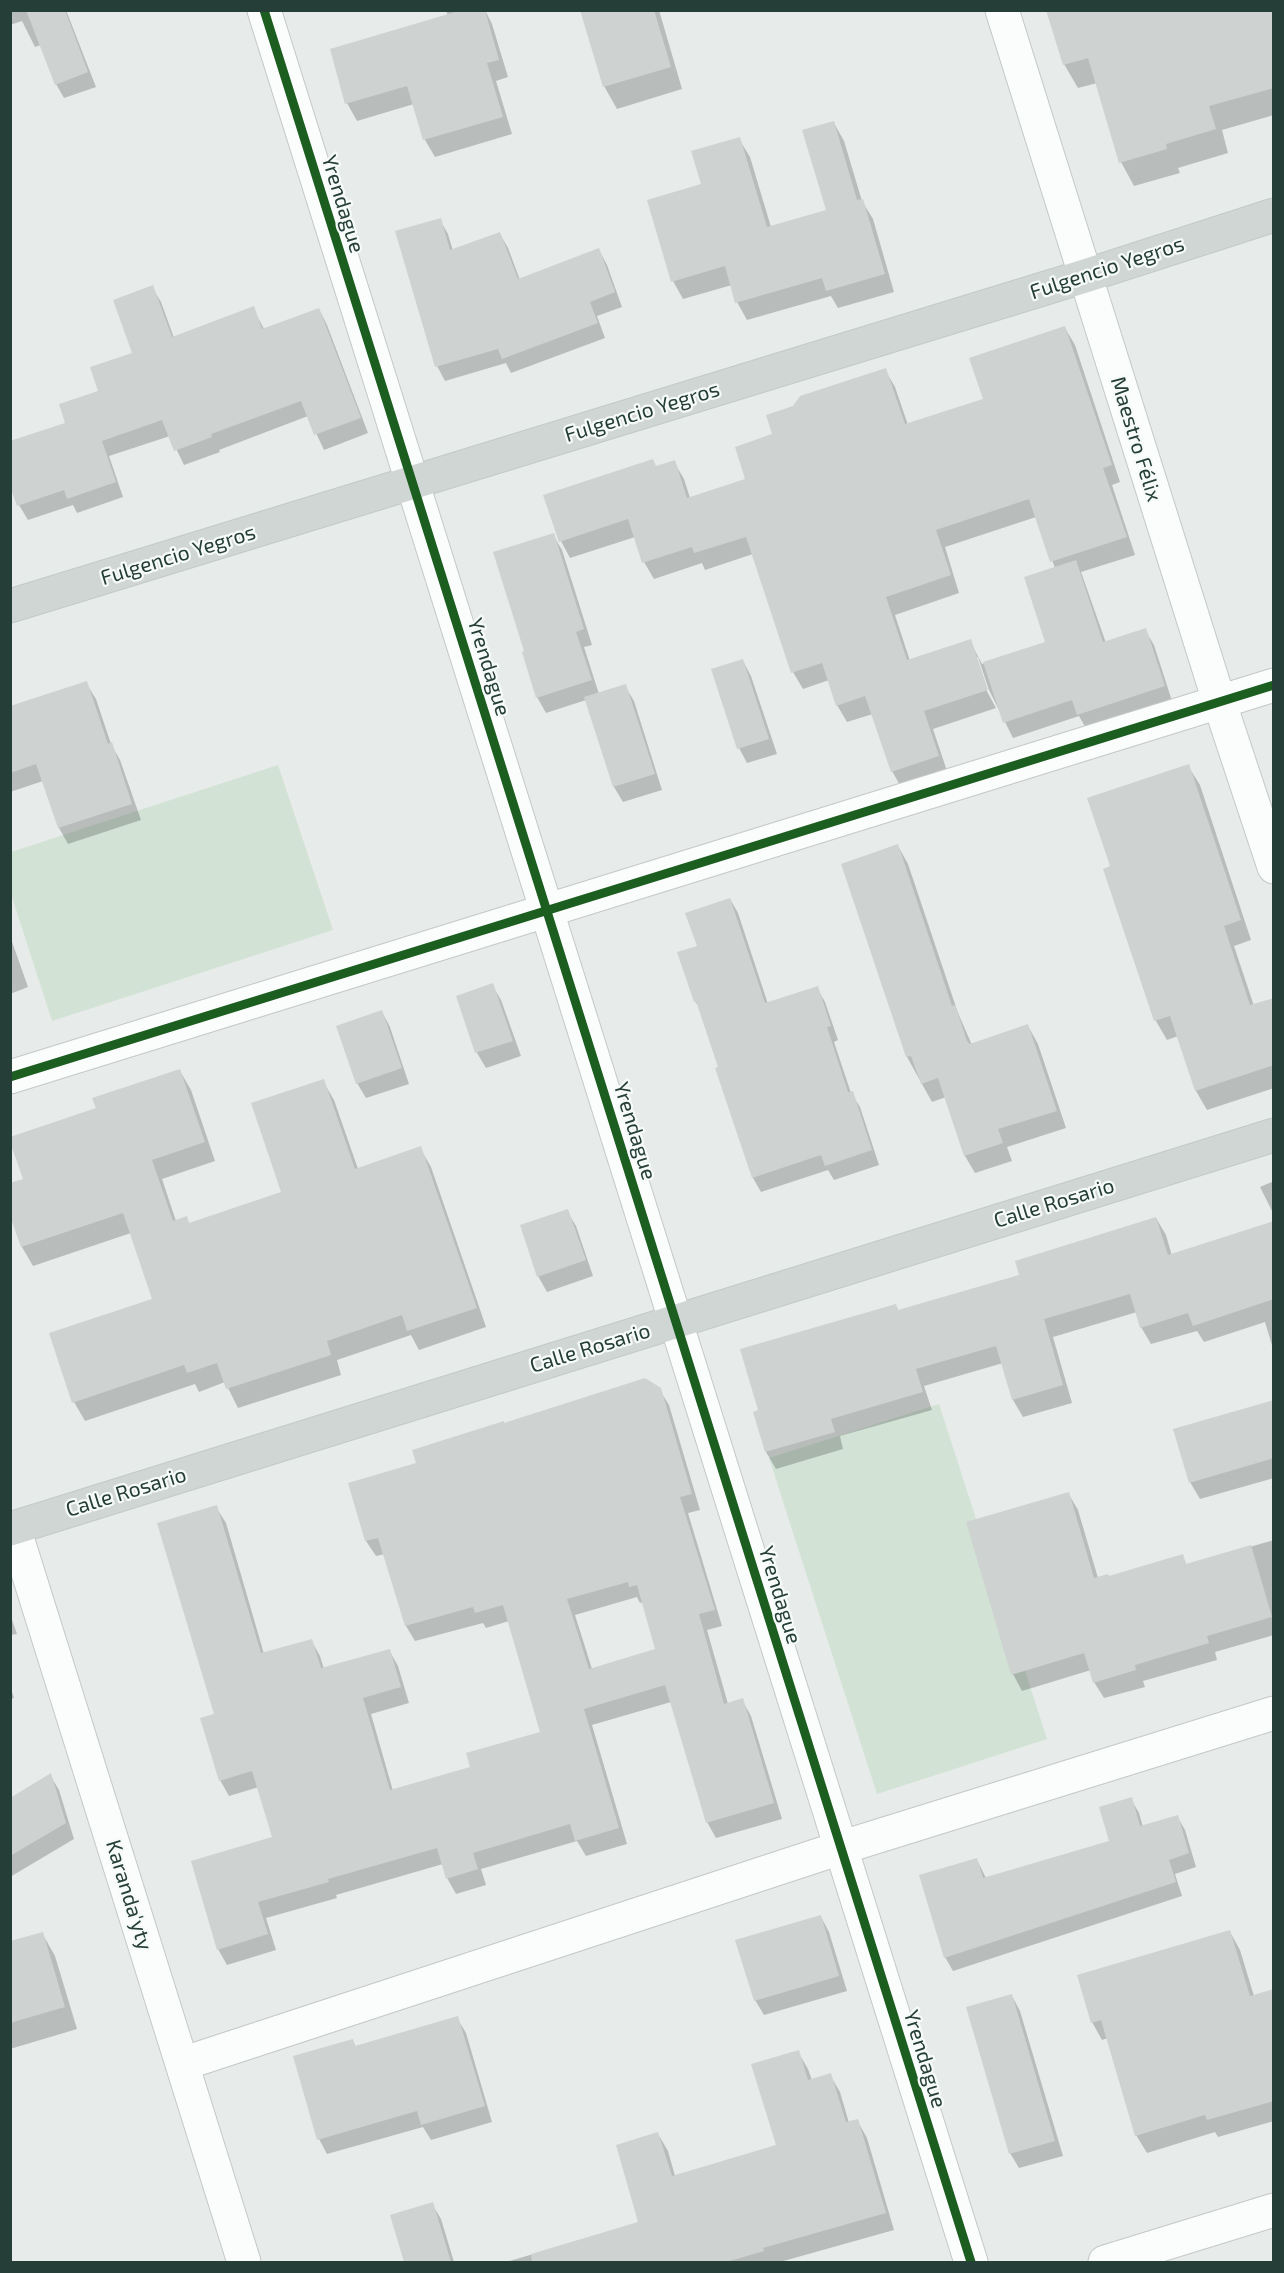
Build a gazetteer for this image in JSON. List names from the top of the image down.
{
  "streets": {
    "main road": ["Fulgencio Yegros", "Calle Rosario"],
    "street": ["Yrendague", "Maestro Félix", "Karanda'yty"]
  },
  "crossings": [
    ["Yrendague", "Fulgencio Yegros"],
    ["Yrendague", "Calle Rosario"],
    ["Fulgencio Yegros", "Maestro Félix"],
    ["Calle Rosario", "Karanda'yty"]
  ]
}
